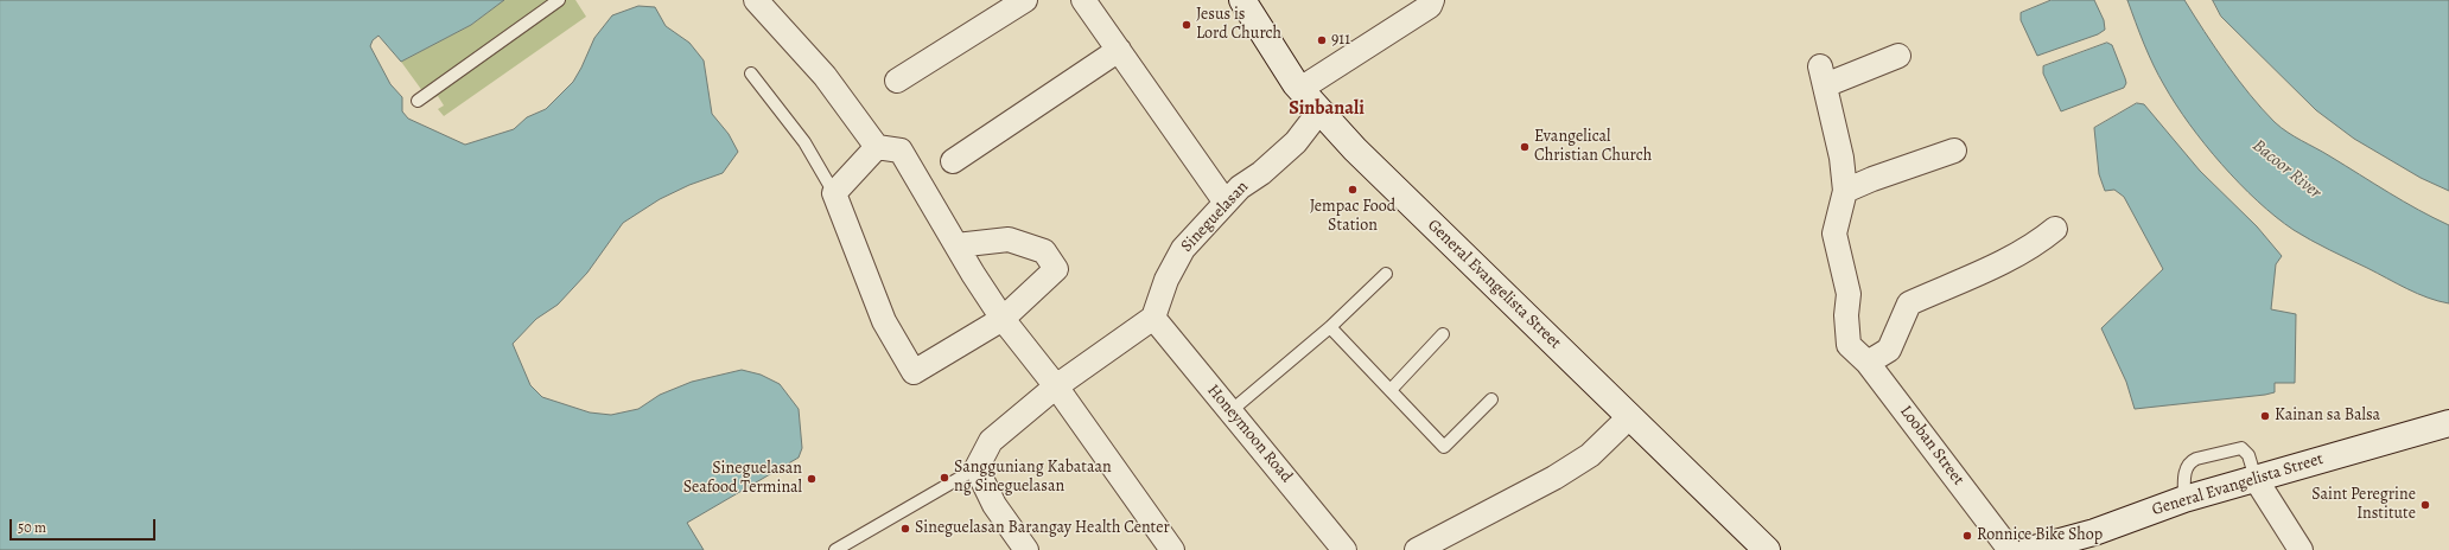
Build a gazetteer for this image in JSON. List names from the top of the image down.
{
  "streets": {
    "main road": ["General Evangelista Street"],
    "street": ["Sineguelasan", "Honeymoon Road", "Looban Street"]
  },
  "crossings": [
    ["Sineguelasan", "General Evangelista Street"],
    ["Sineguelasan", "Honeymoon Road"]
  ],
  "districts": ["Sinbanali"],
  "water": ["Bacoor River"],
  "places": [
    "Jesus is Lord Church",
    "911",
    "Evangelical Christian Church",
    "Jempac Food Station",
    "Kainan sa Balsa",
    "Sangguniang Kabataan ng Sineguelasan",
    "Sineguelasan Seafood Terminal",
    "Saint Peregrine Institute",
    "Sineguelasan Barangay Health Center",
    "Ronnice Bike Shop"
  ],
  "scale_bar": "50 m"
}
